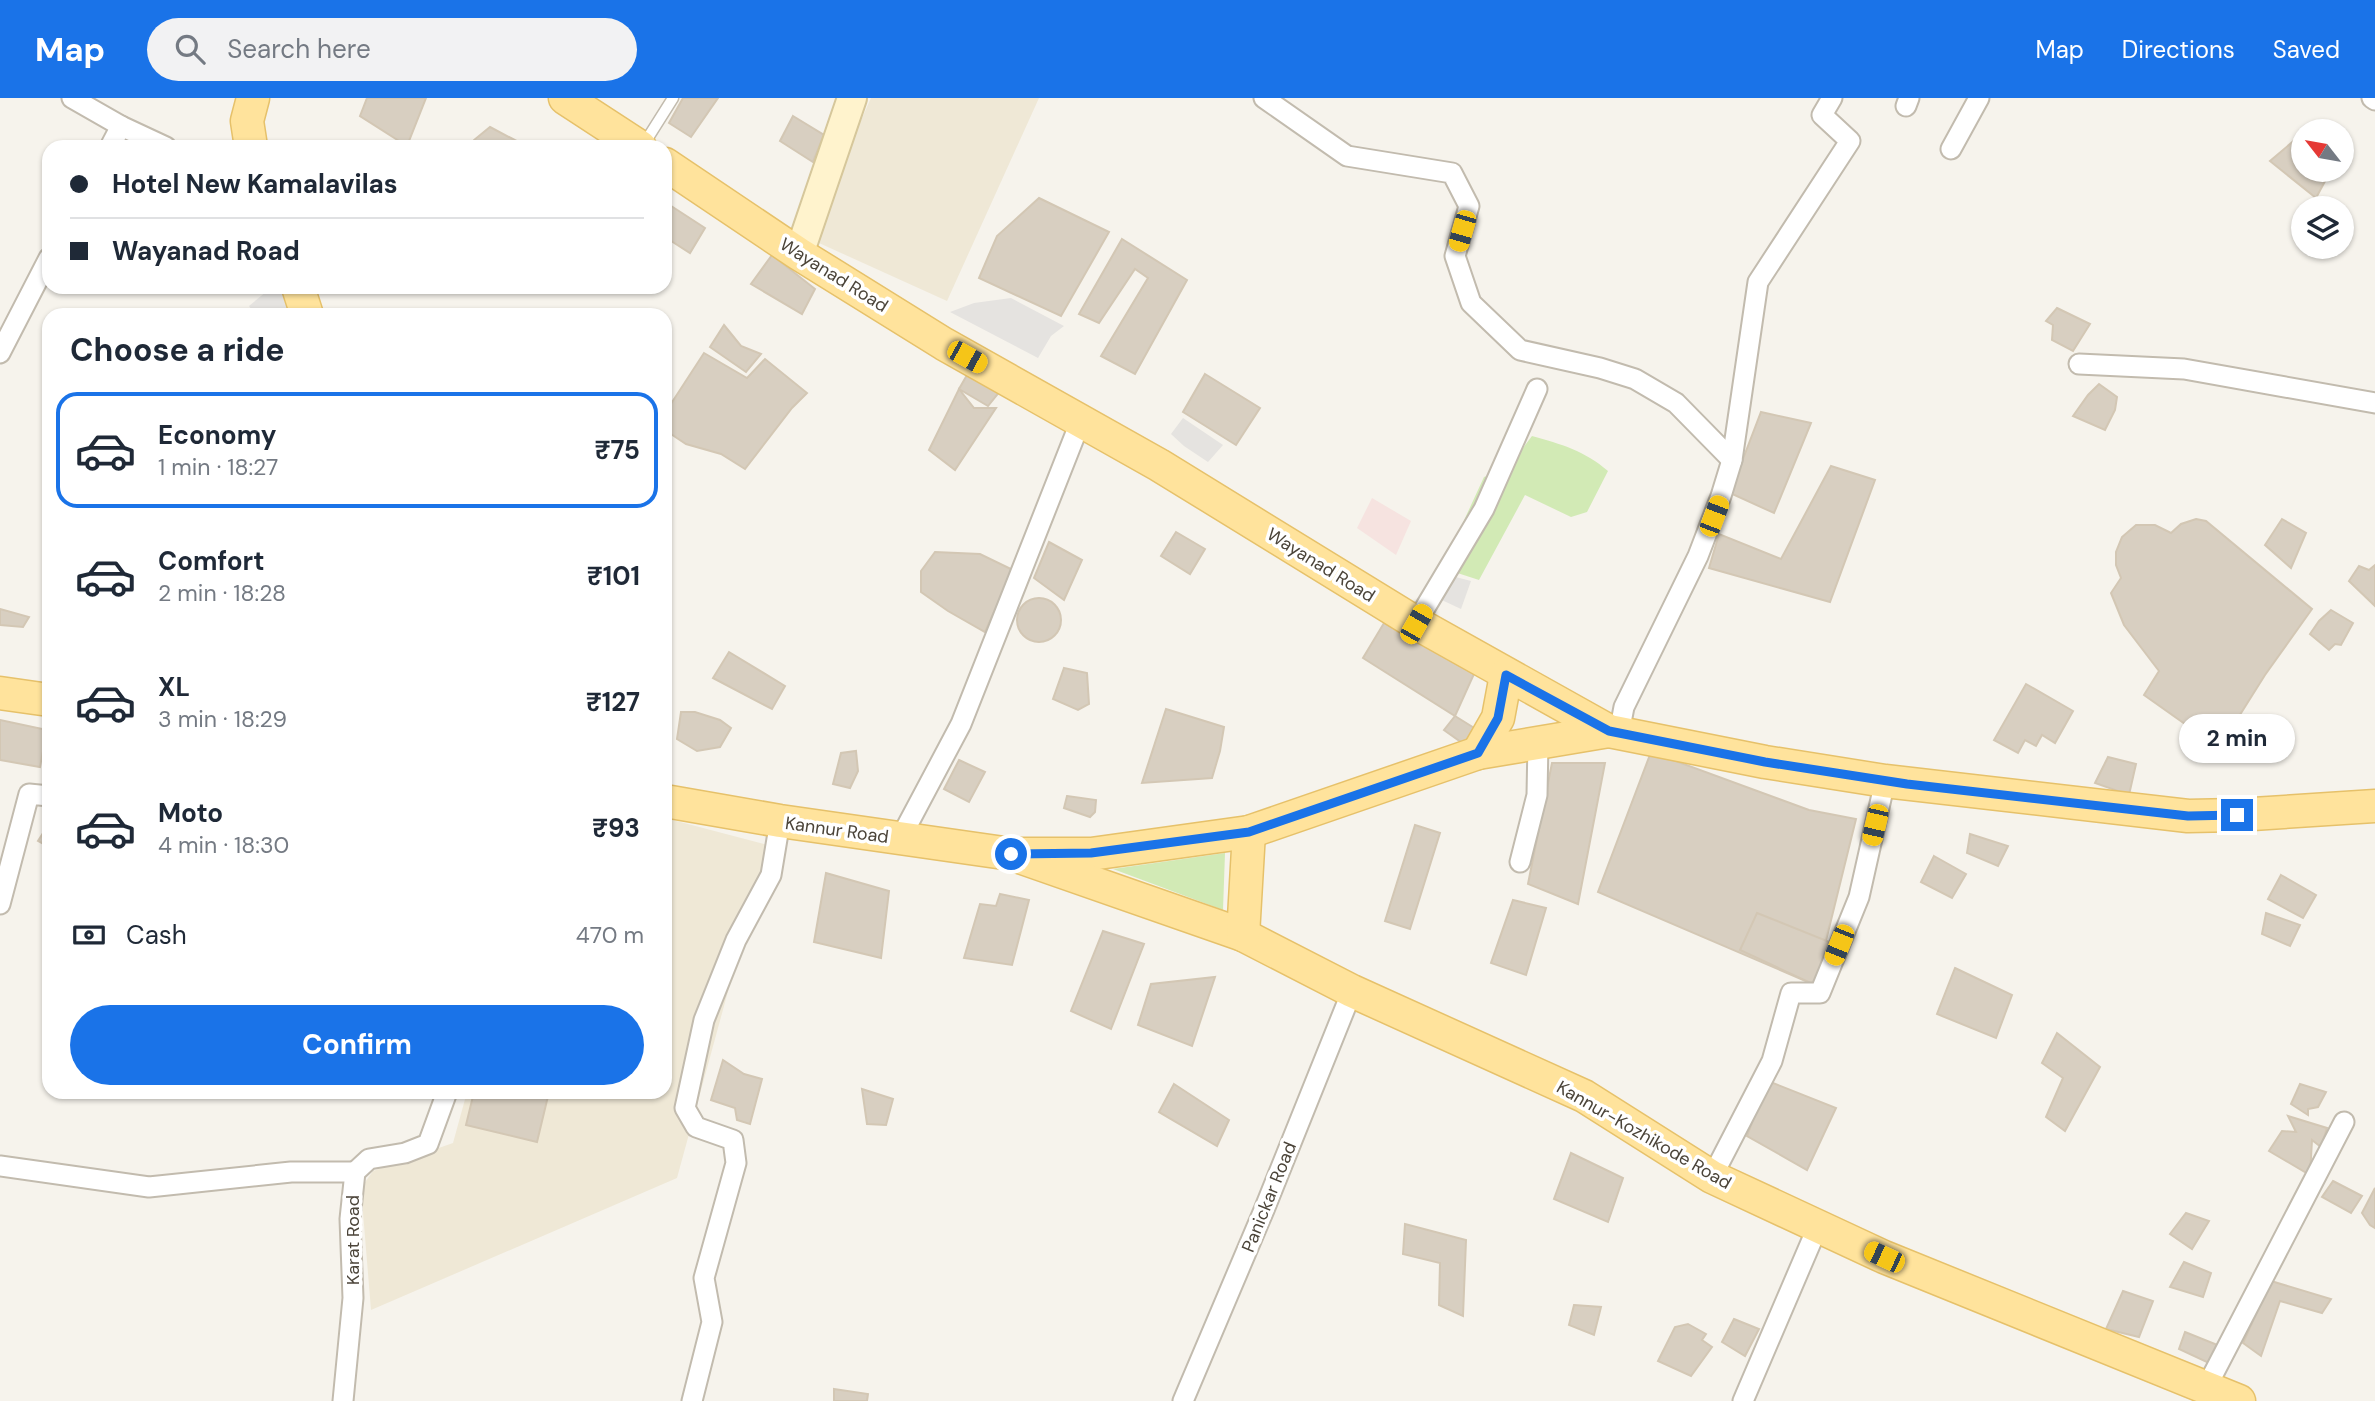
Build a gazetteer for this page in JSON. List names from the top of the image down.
{
  "streets": {
    "main road": ["Wayanad Road", "Kannur Road", "Kannur-Kozhikode Road"],
    "street": ["Panickar Road", "Karat Road"]
  },
  "crossings": [
    ["Kannur Road", "Kannur-Kozhikode Road"],
    ["Kannur-Kozhikode Road", "Panickar Road"]
  ],
  "north": "top left",
  "page": {
    "header": "Map",
    "search": "Search here",
    "nav": ["Map", "Directions", "Saved"],
    "banner": ["Hotel New Kamalavilas", "Wayanad Road"],
    "heading": "Choose a ride",
    "list": [
      {
        "name": "Economy",
        "note": "1 min · 18:27",
        "value": "₹75"
      },
      {
        "name": "Comfort",
        "note": "2 min · 18:28",
        "value": "₹101"
      },
      {
        "name": "XL",
        "note": "3 min · 18:29",
        "value": "₹127"
      },
      {
        "name": "Moto",
        "note": "4 min · 18:30",
        "value": "₹93"
      }
    ],
    "bubble": "2 min",
    "pay": ["Cash", "470 m"],
    "buttons": "Confirm"
  }
}
